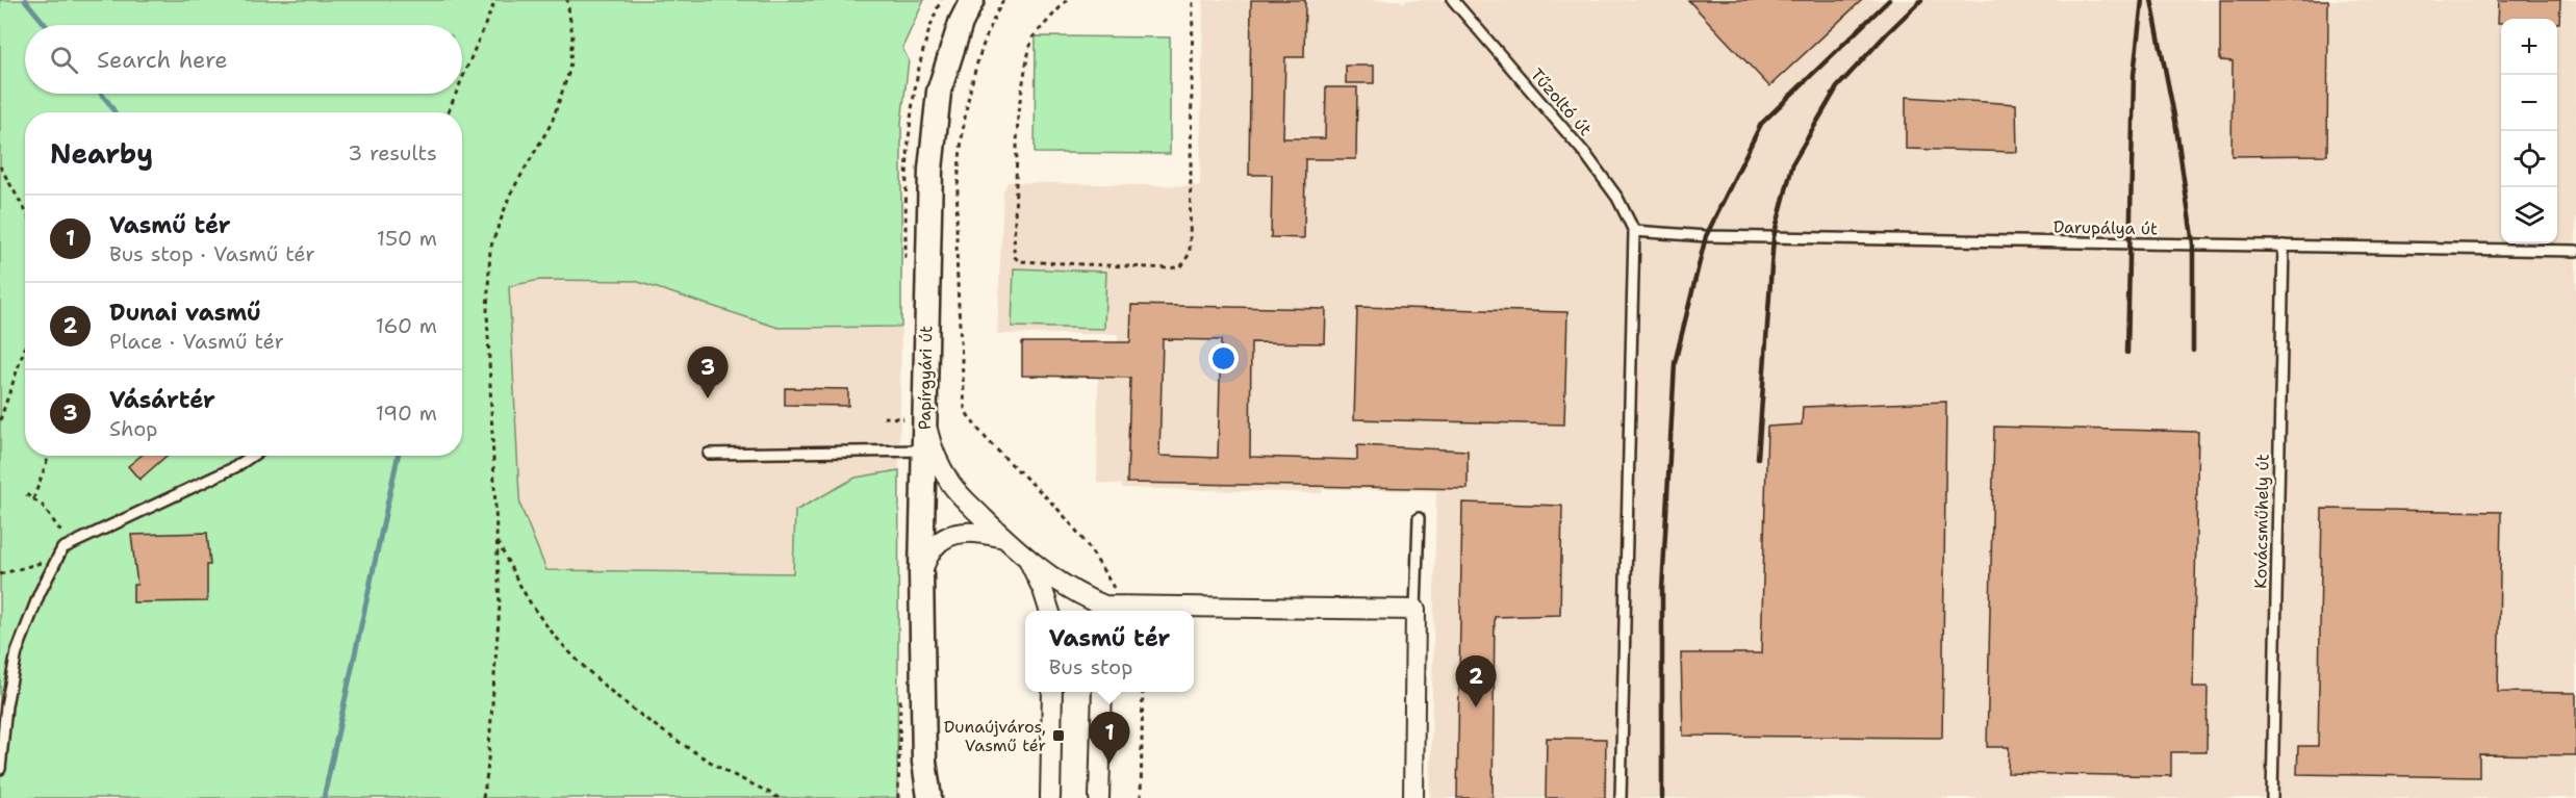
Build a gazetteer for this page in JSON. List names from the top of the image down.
{
  "streets": {
    "street": ["Papírgyári út"],
    "lane": ["Tűzoltó út", "Darupálya út", "Kovácsműhely út"]
  },
  "crossings": [
    ["Tűzoltó út", "Darupálya út"],
    ["Darupálya út", "Kovácsműhely út"]
  ],
  "places": {
    "transit": ["Dunaújváros, Vasmű tér"]
  },
  "page": {
    "map_buttons": ["+", "−"],
    "search": "Search here",
    "heading": ["Nearby", "3 results"],
    "list": [
      {
        "mark": "1",
        "name": "Vasmű tér",
        "note": "Bus stop · Vasmű tér",
        "value": "150 m"
      },
      {
        "mark": "2",
        "name": "Dunai vasmű",
        "note": "Place · Vasmű tér",
        "value": "160 m"
      },
      {
        "mark": "3",
        "name": "Vásártér",
        "note": "Shop",
        "value": "190 m"
      }
    ],
    "pins": ["3", "2", "1"],
    "popup": ["Vasmű tér", "Bus stop"]
  }
}
